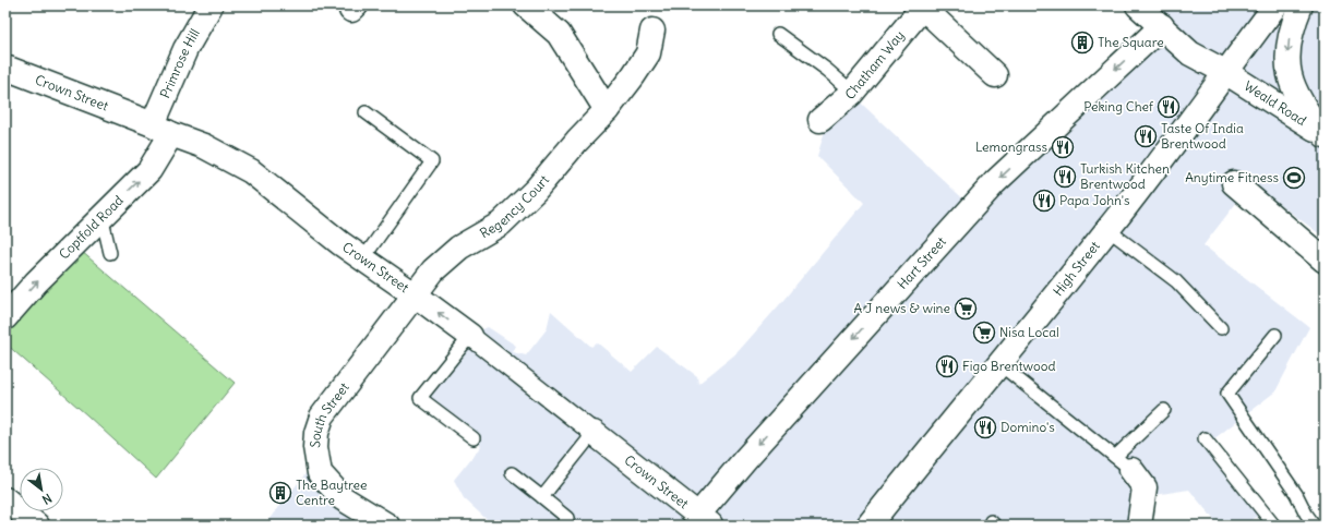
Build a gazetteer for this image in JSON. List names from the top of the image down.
{
  "streets": {
    "street": [
      "Primrose Hill",
      "Chatham Way",
      "Crown Street",
      "Weald Road",
      "Regency Court",
      "Coptfold Road",
      "Hart Street",
      "High Street",
      "South Street"
    ]
  },
  "crossings": [
    ["Primrose Hill", "Crown Street"],
    ["Primrose Hill", "Coptfold Road"],
    ["Crown Street", "Regency Court"],
    ["Crown Street", "Coptfold Road"],
    ["Crown Street", "Hart Street"],
    ["Crown Street", "South Street"],
    ["Weald Road", "Hart Street"],
    ["Weald Road", "High Street"],
    ["Regency Court", "South Street"]
  ],
  "one_way": ["Coptfold Road", "Hart Street"],
  "places": {
    "building": ["The Square", "The Baytree Centre"],
    "restaurant": [
      "Peking Chef",
      "Taste Of India Brentwood",
      "Lemongrass",
      "Turkish Kitchen Brentwood",
      "Papa John's",
      "Figo Brentwood",
      "Domino's"
    ],
    "sports": ["Anytime Fitness"],
    "supermarket": ["A J news & wine", "Nisa Local"]
  },
  "north": "bottom right"
}
